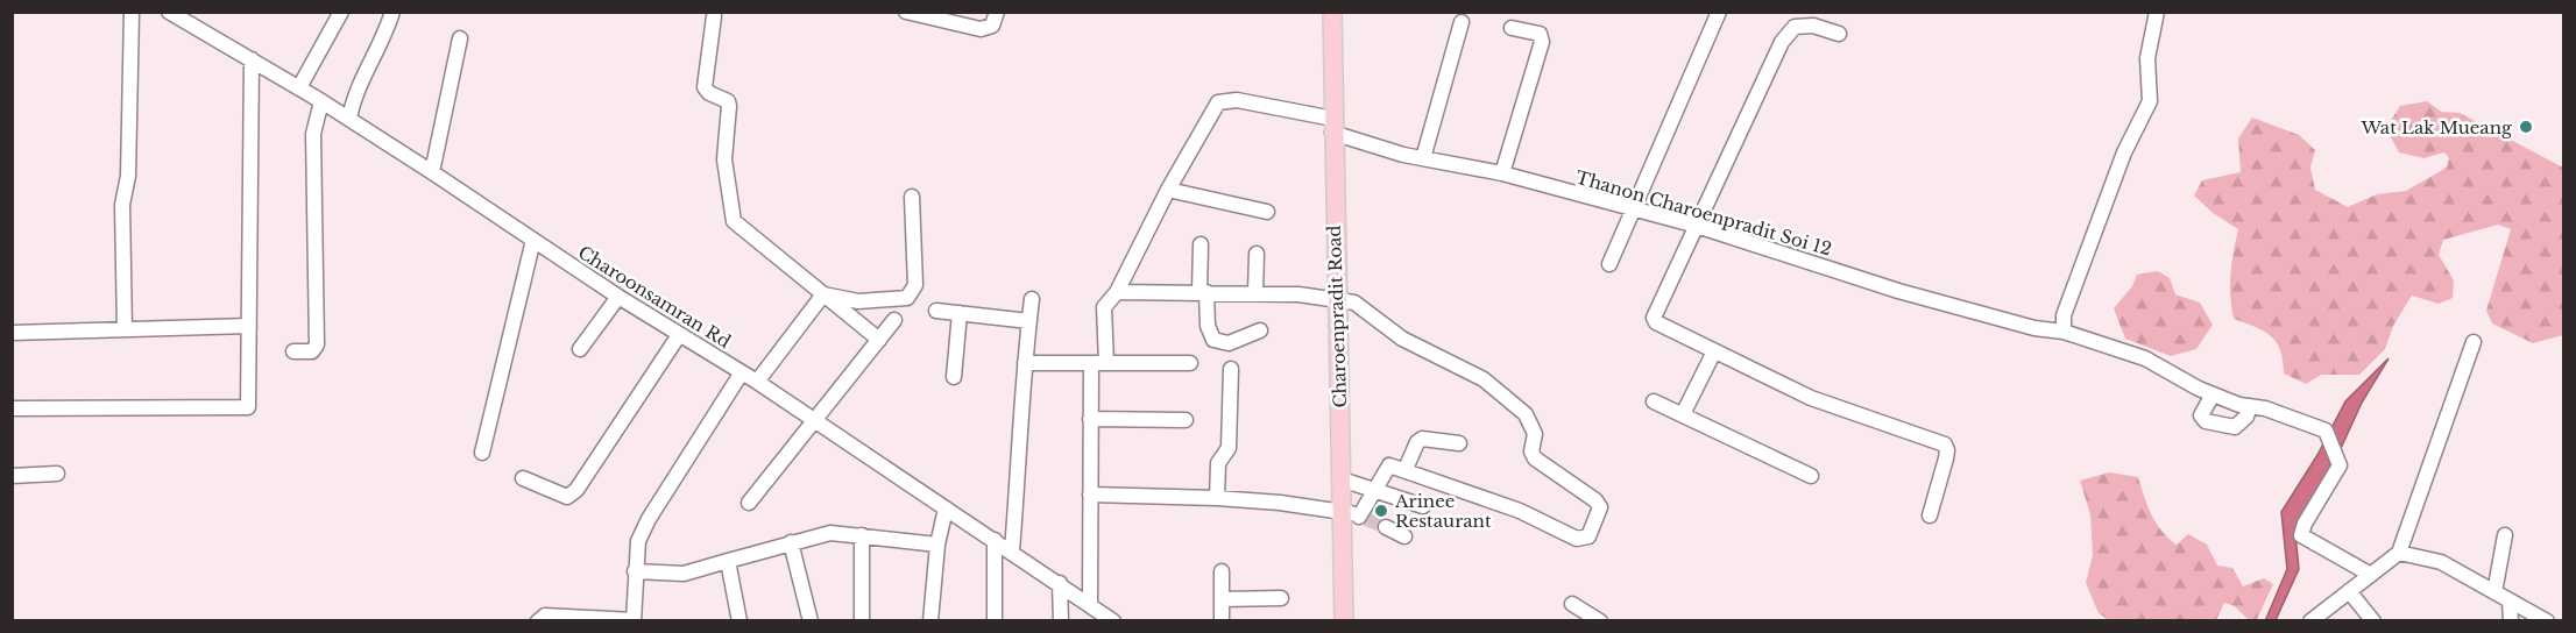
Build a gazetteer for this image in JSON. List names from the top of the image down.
{
  "streets": {
    "main road": ["Charoenpradit Road"],
    "street": ["Thanon Charoenpradit Soi 12", "Charoonsamran Rd"]
  },
  "crossings": [
    ["Thanon Charoenpradit Soi 12", "Charoenpradit Road"]
  ],
  "places": ["Wat Lak Mueang", "Arinee Restaurant"]
}
